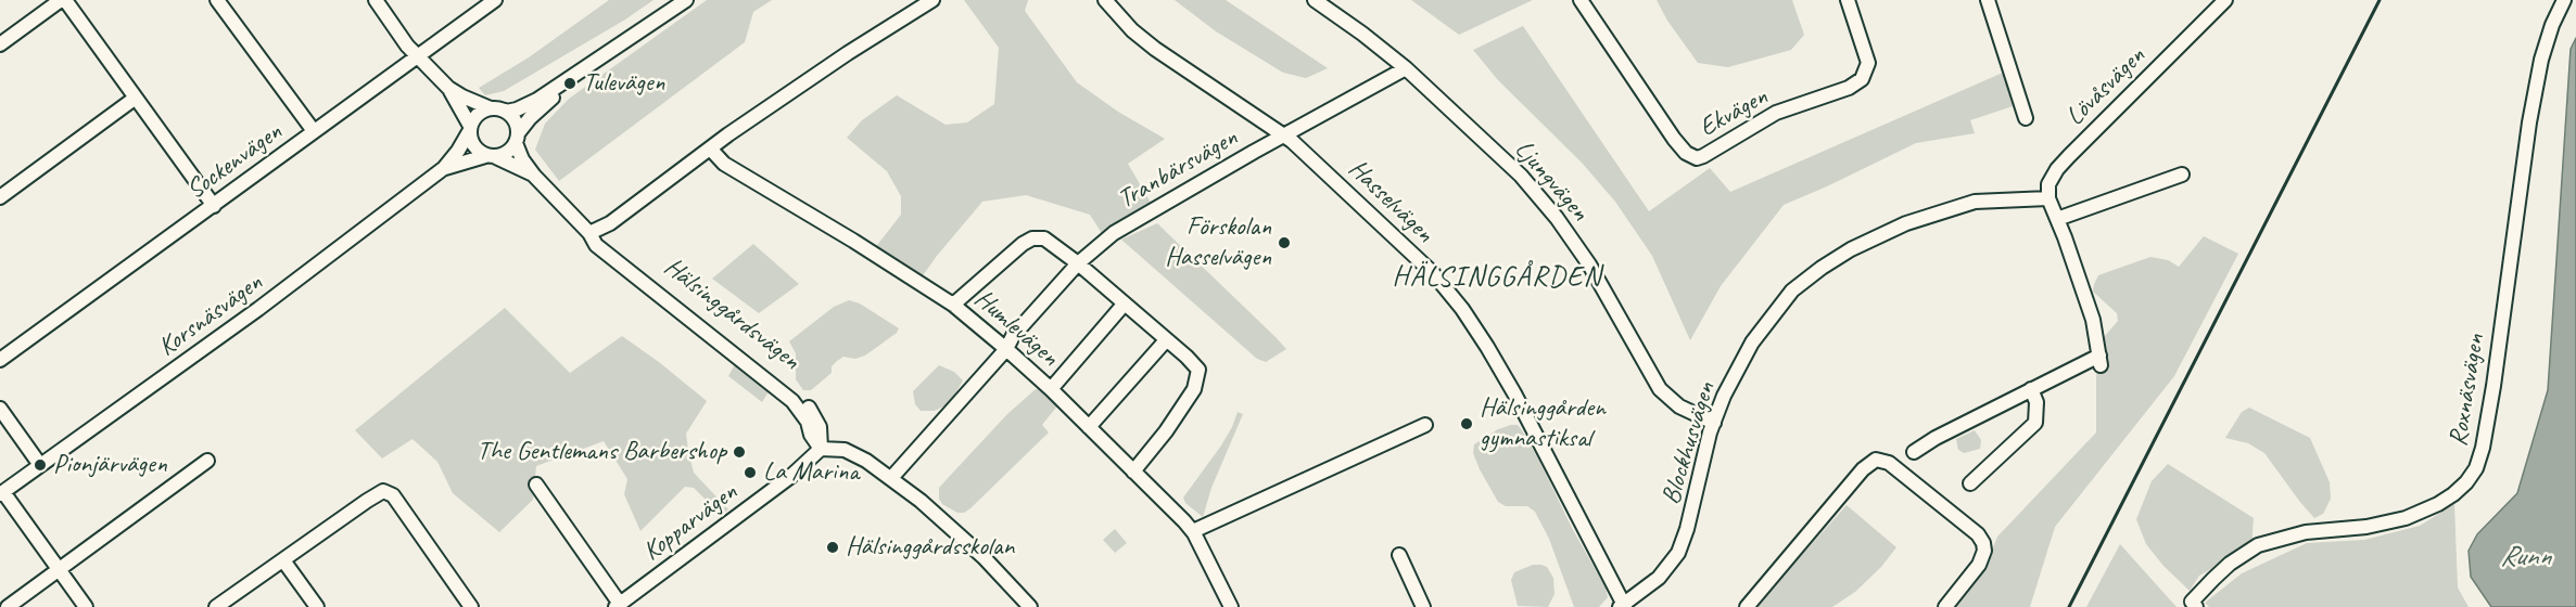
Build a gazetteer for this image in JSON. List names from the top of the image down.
{
  "streets": {
    "street": [
      "Lövåsvägen",
      "Ekvägen",
      "Sockenvägen",
      "Tranbärsvägen",
      "Ljungvägen",
      "Hasselvägen",
      "Hälsinggårdsvägen",
      "Korsnäsvägen",
      "Humlevägen",
      "Roxnäsvägen",
      "Blockhusvägen",
      "Kopparvägen"
    ]
  },
  "crossings": [
    ["Lövåsvägen", "Blockhusvägen"],
    ["Tranbärsvägen", "Ljungvägen"],
    ["Tranbärsvägen", "Hasselvägen"],
    ["Tranbärsvägen", "Humlevägen"],
    ["Ljungvägen", "Blockhusvägen"],
    ["Hasselvägen", "Blockhusvägen"],
    ["Hälsinggårdsvägen", "Korsnäsvägen"],
    ["Hälsinggårdsvägen", "Kopparvägen"]
  ],
  "districts": ["HÄLSINGGÅRDEN"],
  "water": ["Runn"],
  "places": [
    "Tulevägen",
    "Förskolan Hasselvägen",
    "Hälsinggården gymnastiksal",
    "The Gentlemans Barbershop",
    "Pionjärvägen",
    "La Marina",
    "Hälsinggårdsskolan"
  ]
}
